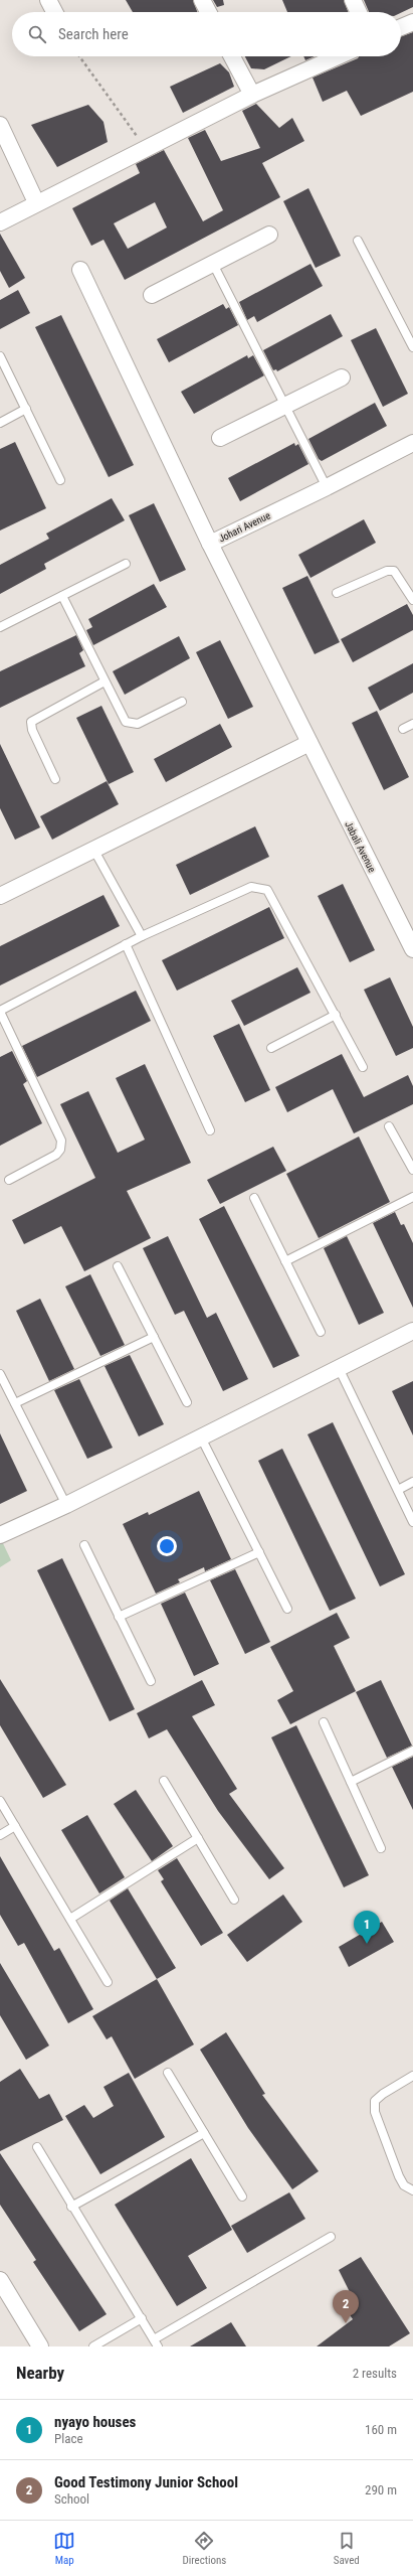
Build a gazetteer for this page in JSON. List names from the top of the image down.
{
  "streets": {
    "street": ["Johari Avenue", "Jabali Avenue"]
  },
  "crossings": [
    ["Johari Avenue", "Jabali Avenue"]
  ],
  "page": {
    "search": "Search here",
    "pins": ["1", "2"],
    "heading": ["Nearby", "2 results"],
    "list": [
      {
        "mark": "1",
        "name": "nyayo houses",
        "note": "Place",
        "value": "160 m"
      },
      {
        "mark": "2",
        "name": "Good Testimony Junior School",
        "note": "School",
        "value": "290 m"
      }
    ],
    "nav": ["Map", "Directions", "Saved"]
  }
}
